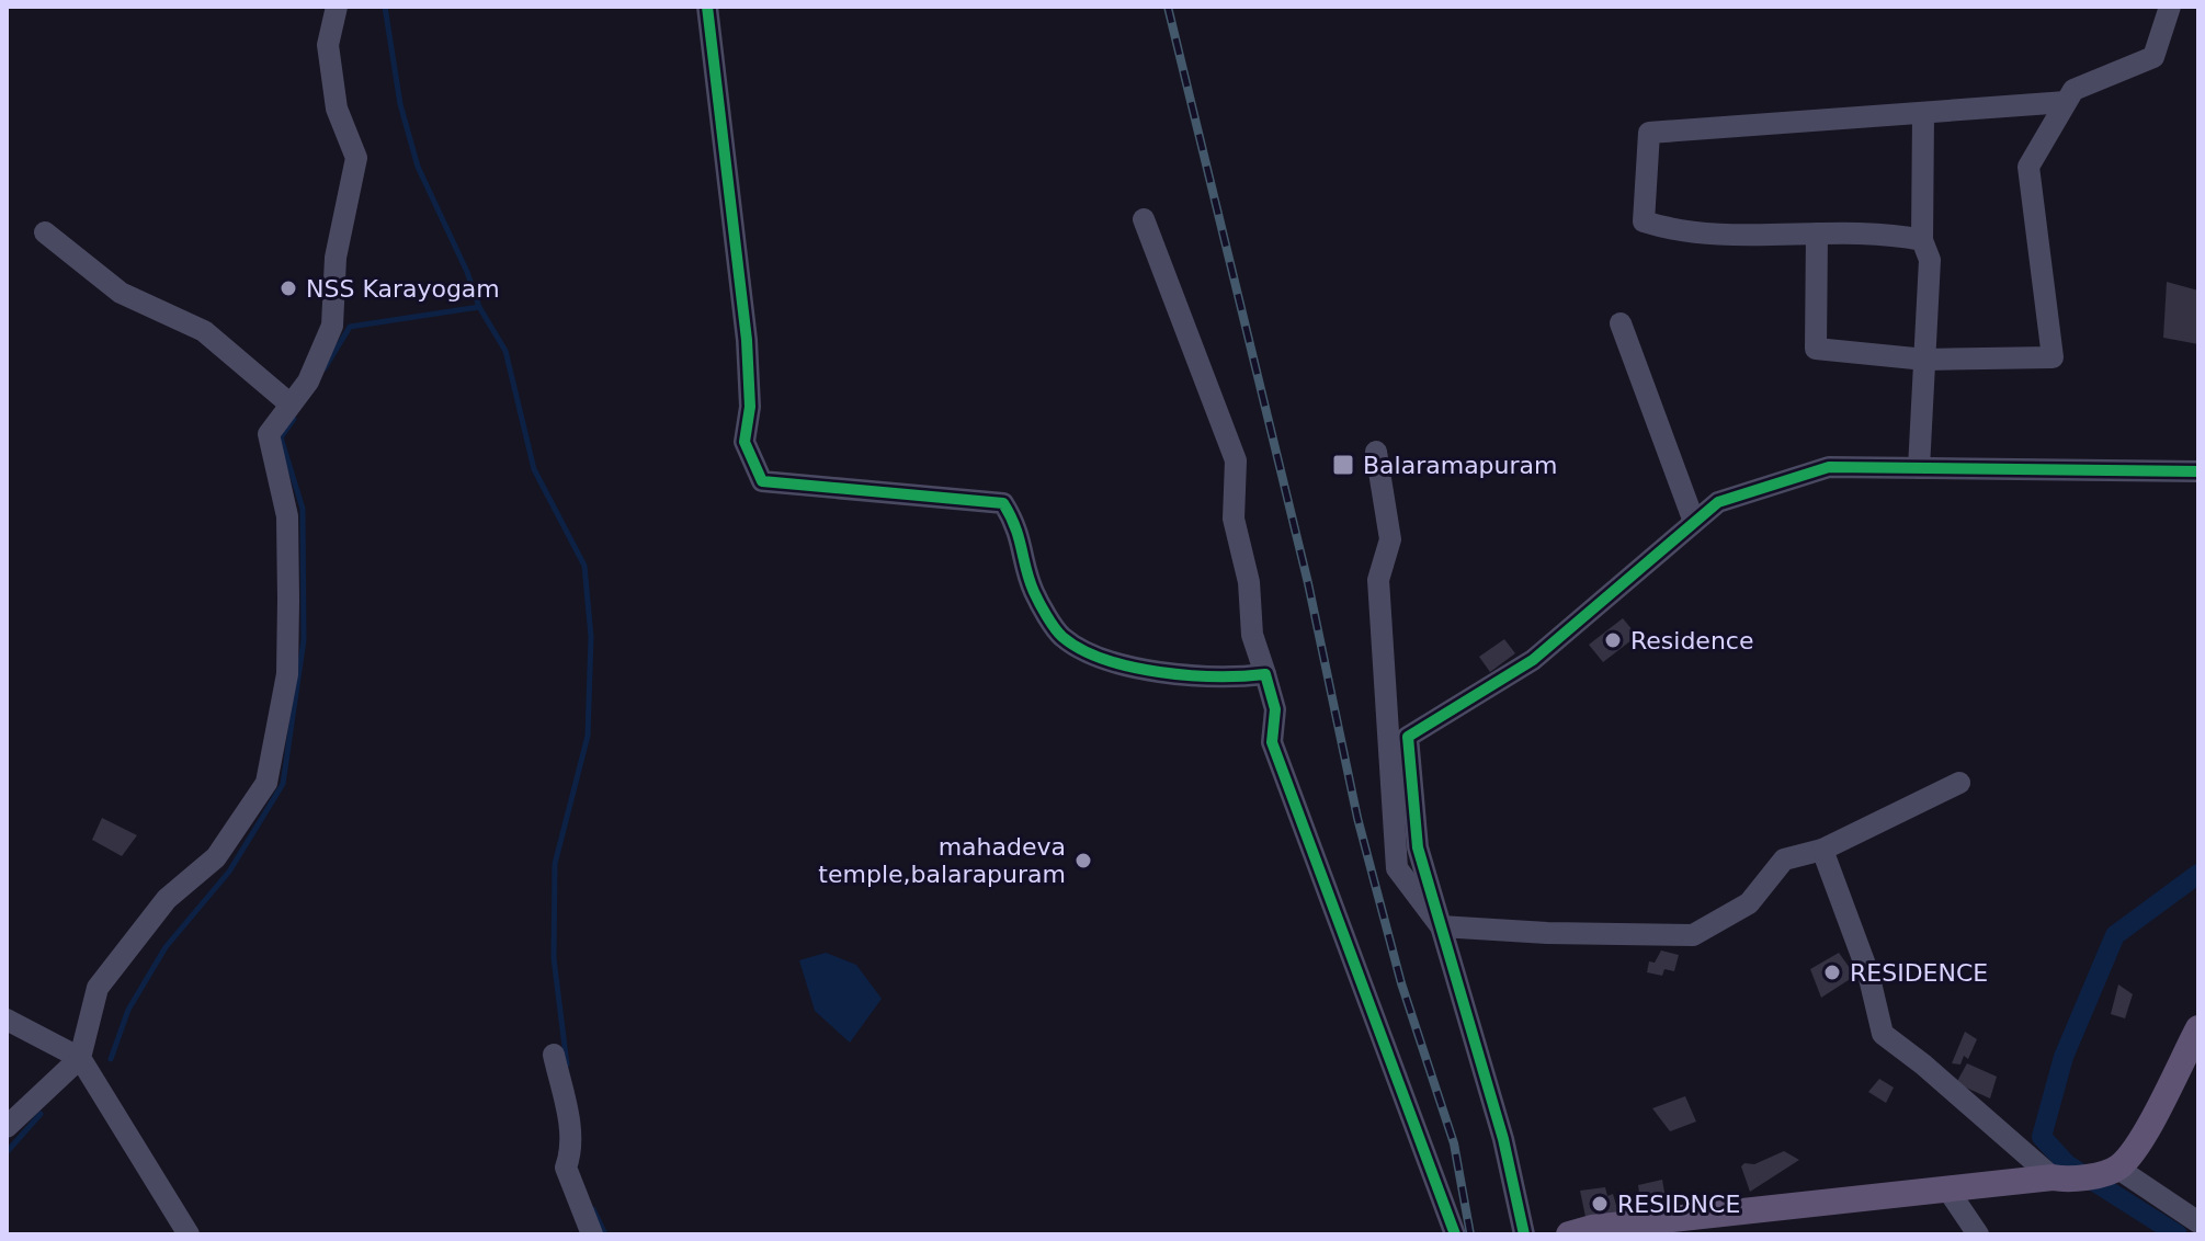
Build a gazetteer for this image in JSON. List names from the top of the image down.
{
  "places": {
    "other": [
      "NSS Karayogam",
      "Residence",
      "mahadeva temple,balarapuram",
      "RESIDENCE",
      "RESIDNCE"
    ],
    "transit": ["Balaramapuram"]
  }
}
